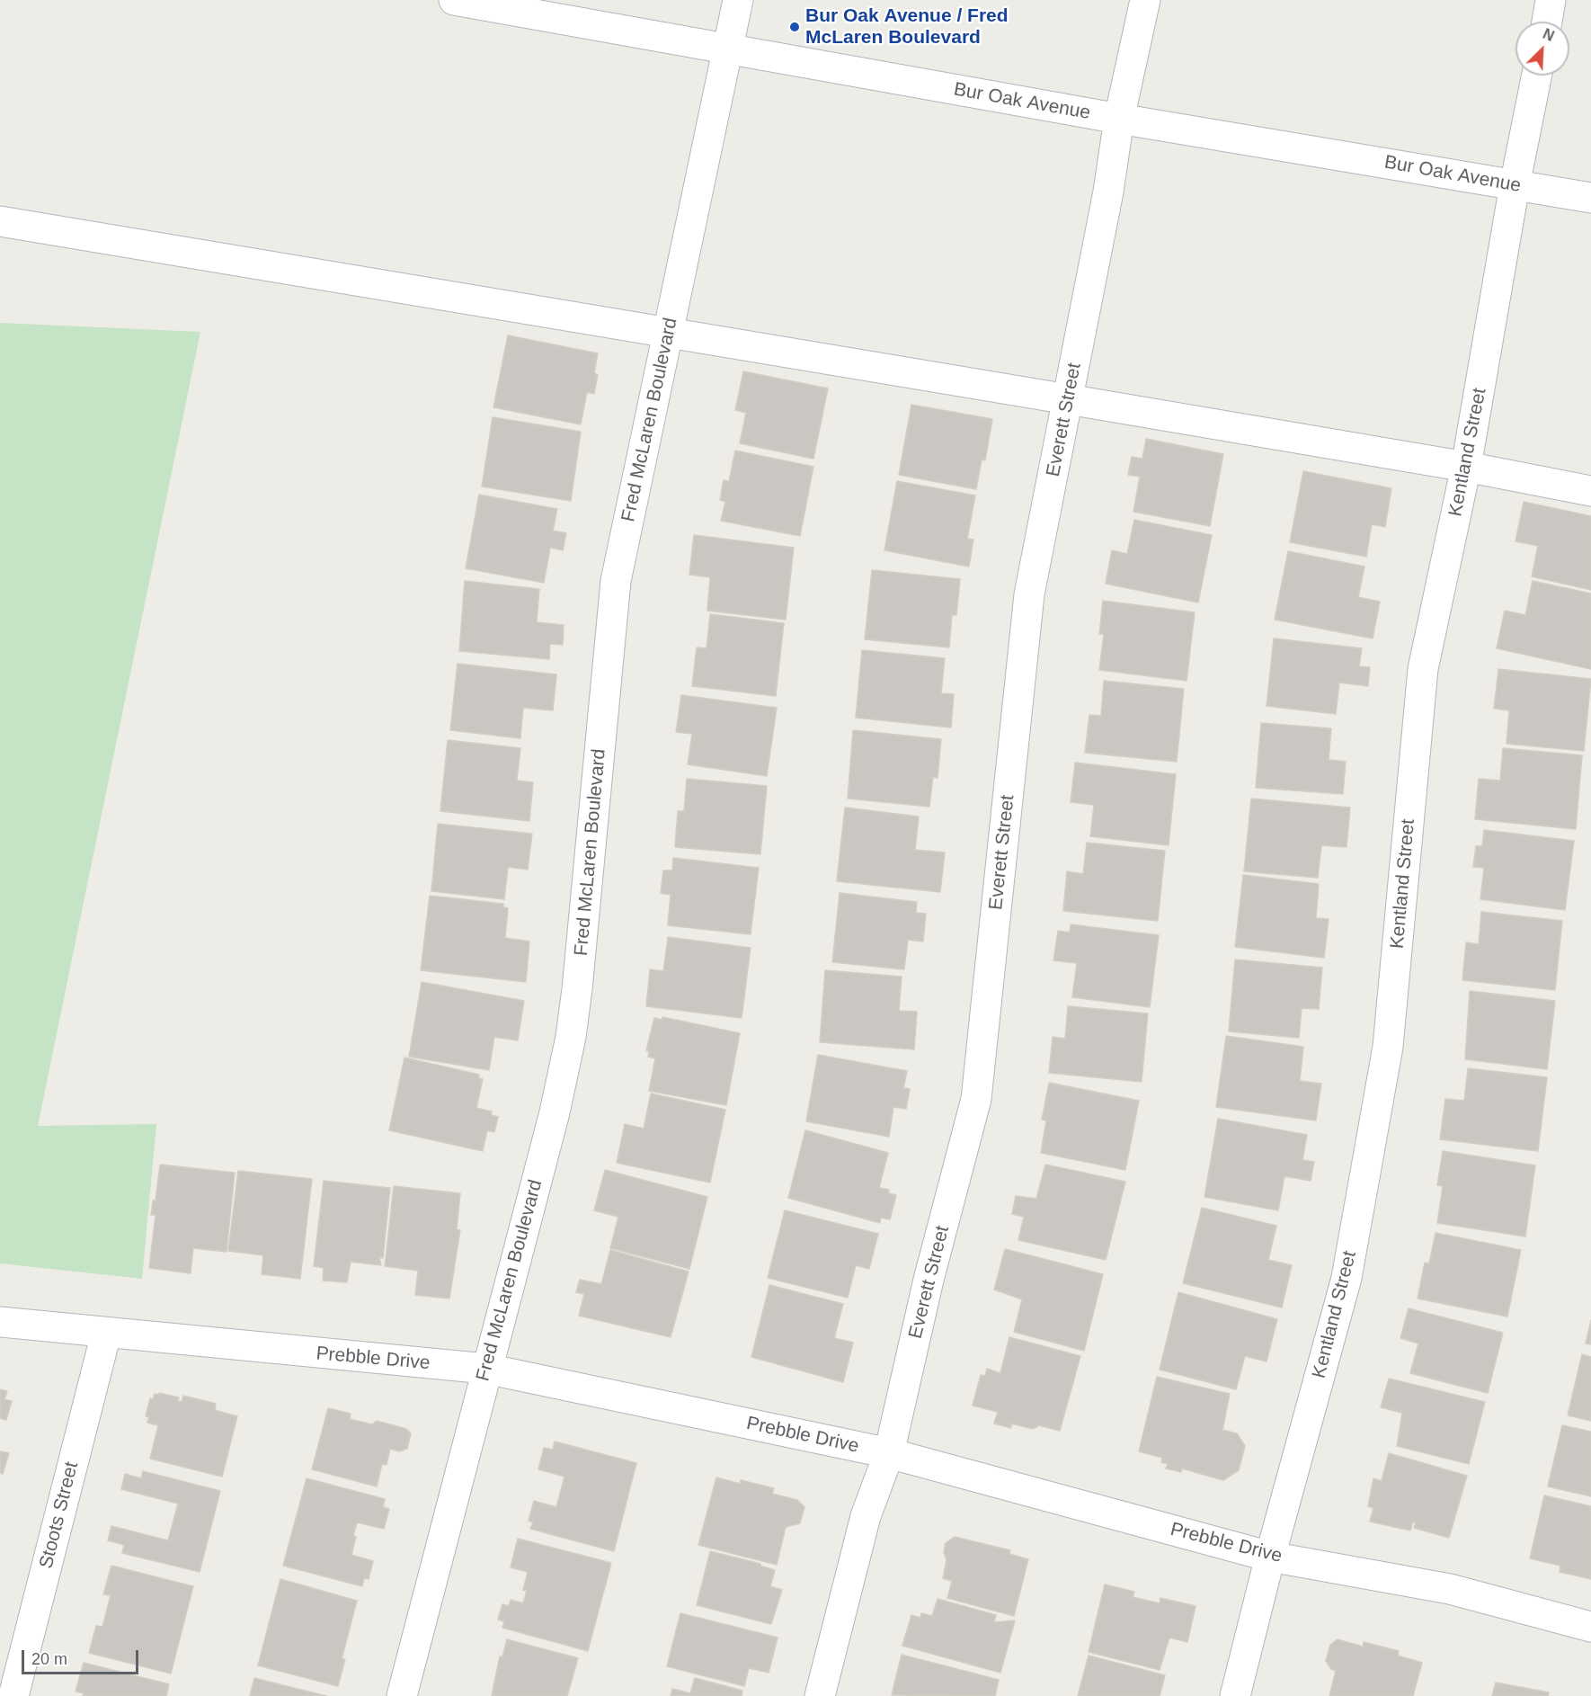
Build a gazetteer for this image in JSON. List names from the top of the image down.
{
  "streets": {
    "street": [
      "Bur Oak Avenue",
      "Fred McLaren Boulevard",
      "Everett Street",
      "Kentland Street",
      "Prebble Drive",
      "Stoots Street"
    ]
  },
  "crossings": [
    ["Bur Oak Avenue", "Fred McLaren Boulevard"],
    ["Bur Oak Avenue", "Everett Street"],
    ["Bur Oak Avenue", "Kentland Street"],
    ["Fred McLaren Boulevard", "Prebble Drive"],
    ["Everett Street", "Prebble Drive"],
    ["Kentland Street", "Prebble Drive"],
    ["Prebble Drive", "Stoots Street"]
  ],
  "places": ["Bur Oak Avenue / Fred McLaren Boulevard"],
  "scale_bar": "20 m",
  "north": "top right"
}
